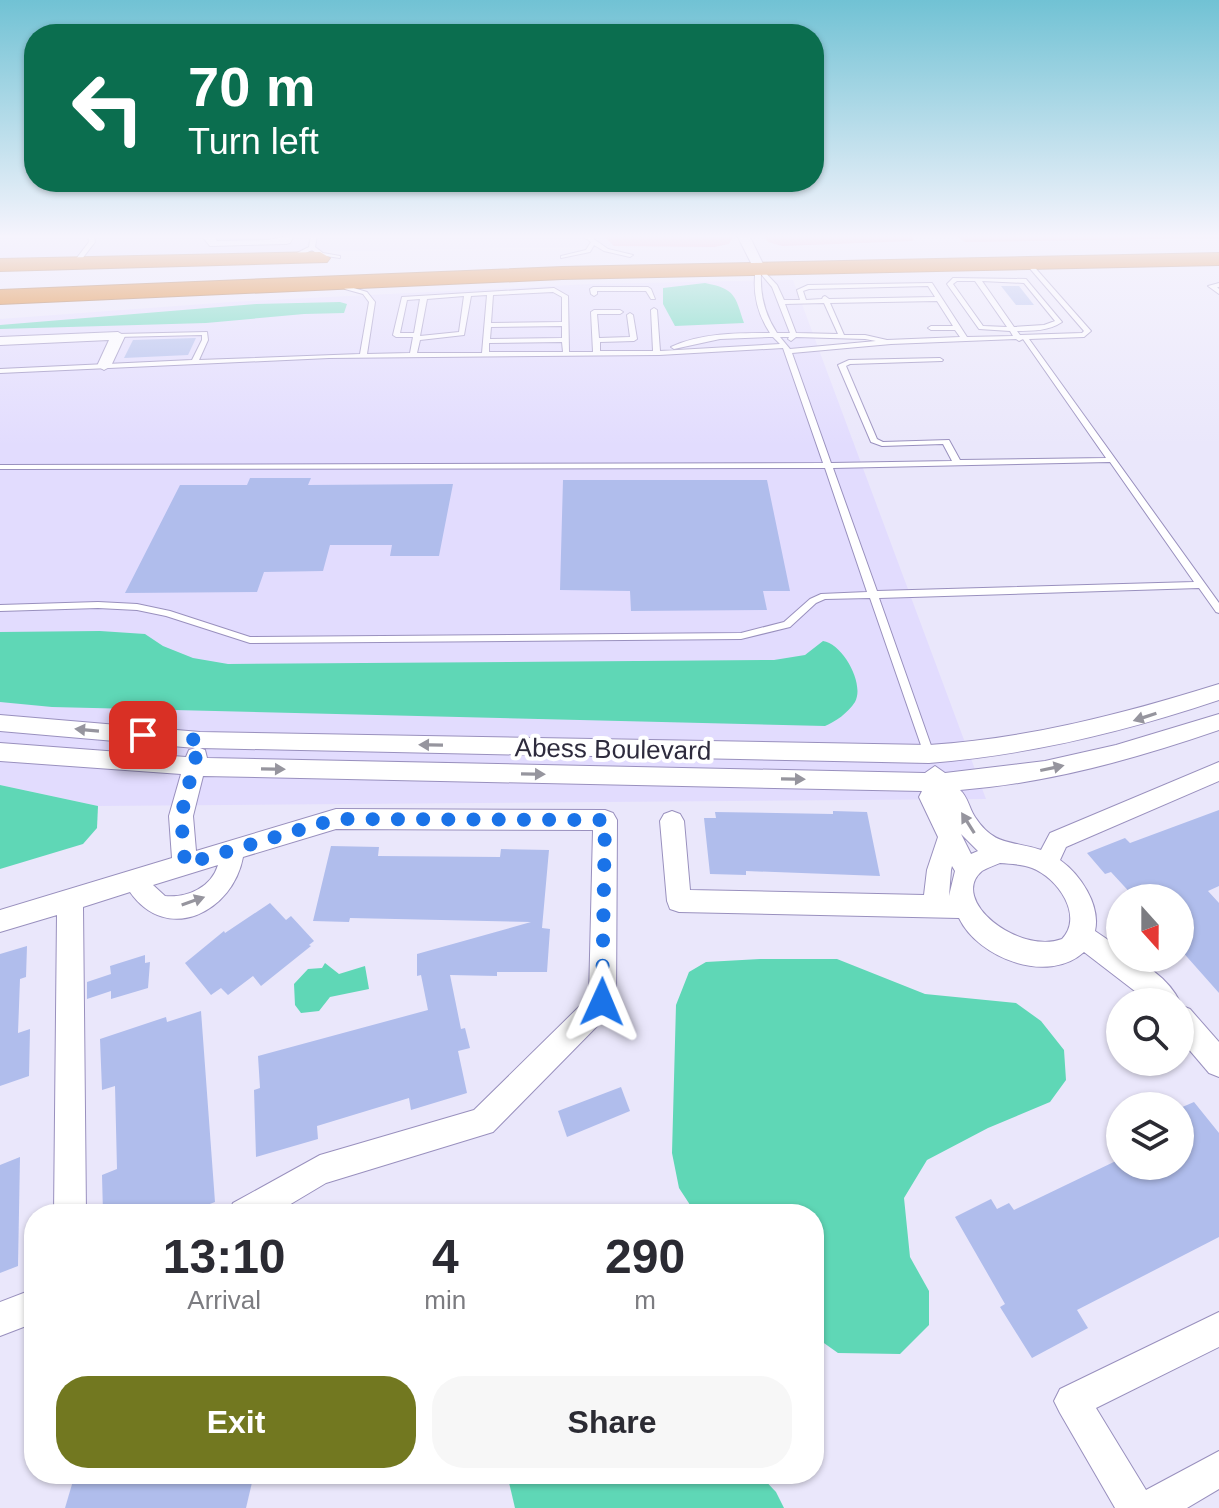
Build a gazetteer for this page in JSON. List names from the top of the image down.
{
  "streets": {
    "street": ["Abess Boulevard"]
  },
  "north": "bottom",
  "page": {
    "turn": ["70 m", "Turn left"],
    "eta": [
      "13:10",
      "Arrival",
      "4",
      "min",
      "290",
      "m"
    ],
    "buttons": ["Exit", "Share"]
  }
}
